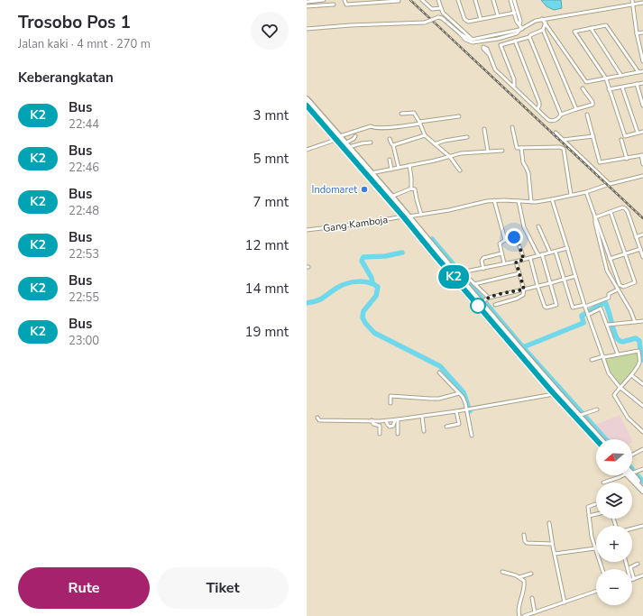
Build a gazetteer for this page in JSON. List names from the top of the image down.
{
  "streets": {
    "street": ["Gang Kamboja"]
  },
  "places": ["Indomaret"],
  "lines": ["bus line K2"],
  "north": "left",
  "page": {
    "heading": [
      ["Trosobo Pos 1", "Jalan kaki · 4 mnt · 270 m"],
      "Keberangkatan"
    ],
    "on_map": "K2",
    "list": [
      {
        "mark": "K2",
        "name": "Bus",
        "note": "22:44",
        "value": "3 mnt"
      },
      {
        "mark": "K2",
        "name": "Bus",
        "note": "22:46",
        "value": "5 mnt"
      },
      {
        "mark": "K2",
        "name": "Bus",
        "note": "22:48",
        "value": "7 mnt"
      },
      {
        "mark": "K2",
        "name": "Bus",
        "note": "22:53",
        "value": "12 mnt"
      },
      {
        "mark": "K2",
        "name": "Bus",
        "note": "22:55",
        "value": "14 mnt"
      },
      {
        "mark": "K2",
        "name": "Bus",
        "note": "23:00",
        "value": "19 mnt"
      }
    ],
    "map_buttons": ["+", "−"],
    "buttons": ["Rute", "Tiket"]
  }
}
